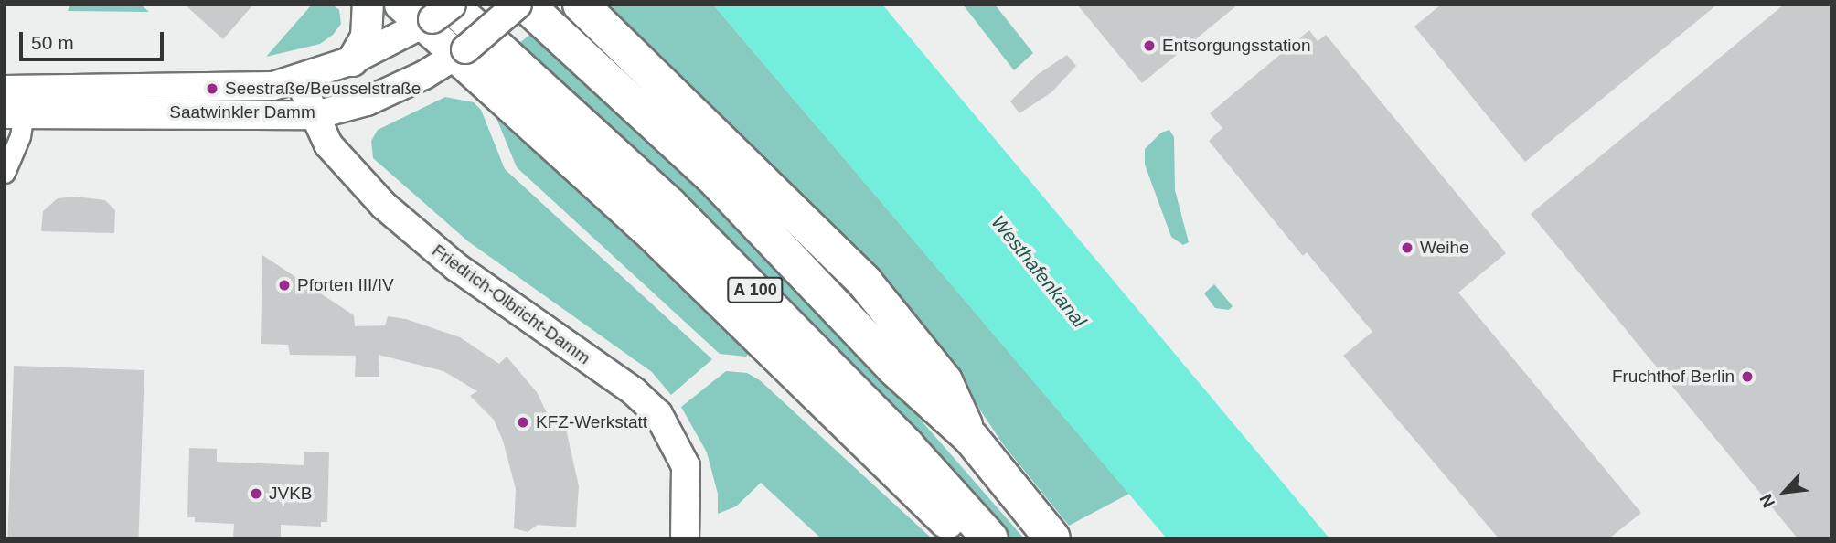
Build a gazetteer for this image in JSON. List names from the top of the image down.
{
  "streets": {
    "highway": ["A 100"],
    "main road": ["Saatwinkler Damm", "Friedrich-Olbricht-Damm"]
  },
  "crossings": [
    ["Saatwinkler Damm", "A 100"],
    ["Saatwinkler Damm", "Friedrich-Olbricht-Damm"]
  ],
  "water": ["Westhafenkanal"],
  "places": [
    "Entsorgungsstation",
    "Seestraße/Beusselstraße",
    "Weihe",
    "Pforten III/IV",
    "Fruchthof Berlin",
    "KFZ-Werkstatt",
    "JVKB"
  ],
  "scale_bar": "50 m",
  "north": "bottom left"
}
